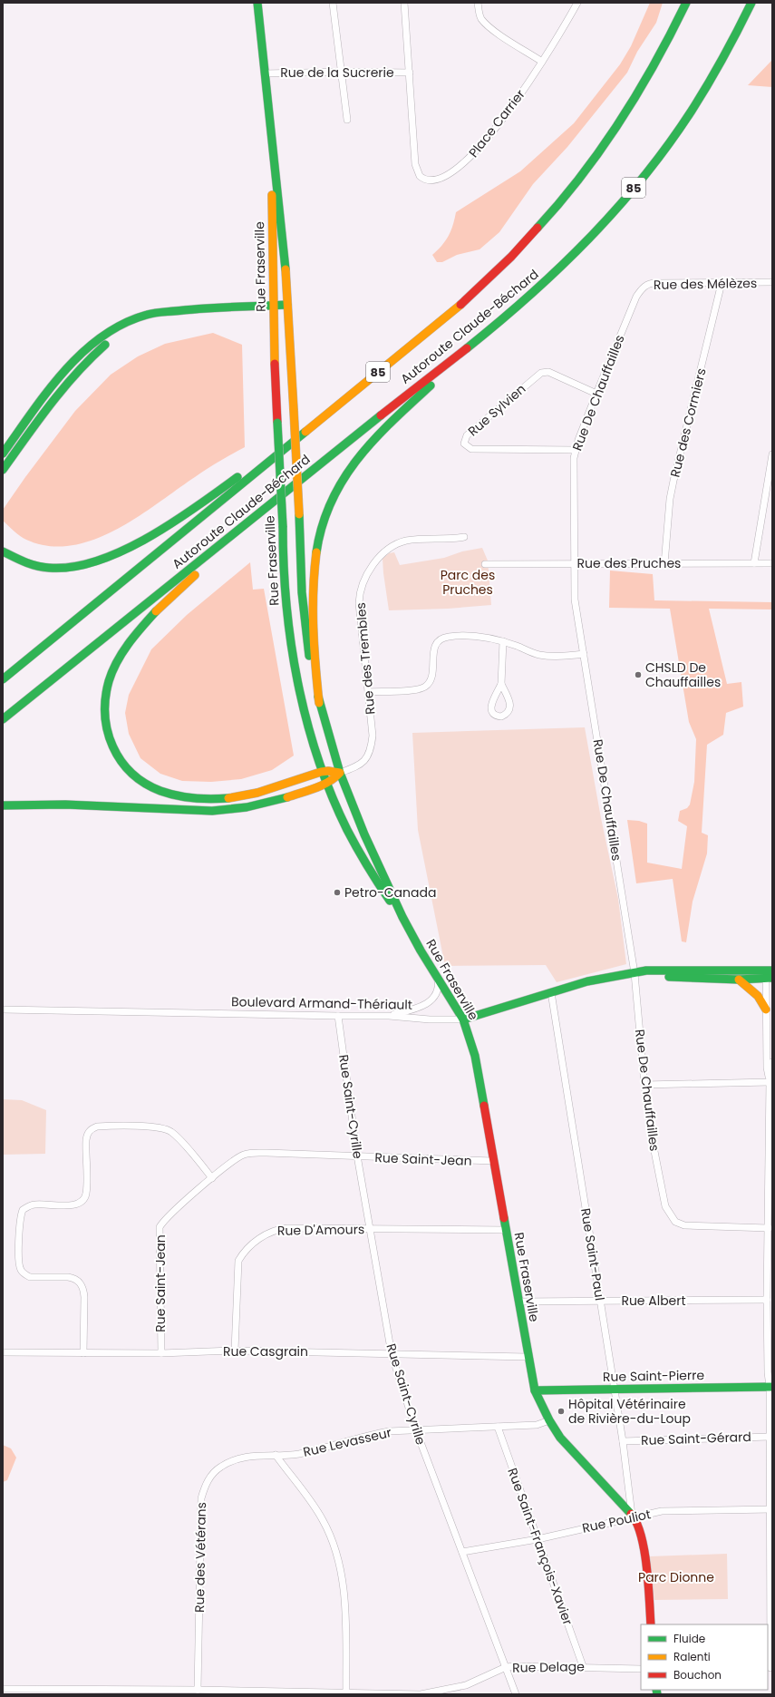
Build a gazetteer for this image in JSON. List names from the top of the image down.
{
  "streets": {
    "main road": [
      "85",
      "Rue Fraserville",
      "Autoroute Claude-Béchard",
      "Boulevard Armand-Thériault",
      "Rue Saint-Pierre"
    ],
    "street": [
      "Rue de la Sucrerie",
      "Place Carrier",
      "Rue des Mélèzes",
      "Rue De Chauffailles",
      "Rue Sylvien",
      "Rue des Cormiers",
      "Rue des Pruches",
      "Rue des Trembles",
      "Rue Saint-Cyrille",
      "Rue Saint-Jean",
      "Rue D'Amours",
      "Rue Saint-Paul",
      "Rue Albert",
      "Rue Casgrain",
      "Rue Saint-Gérard",
      "Rue Levasseur",
      "Rue Pouliot",
      "Rue Saint-François-Xavier",
      "Rue des Vétérans",
      "Rue Delage"
    ]
  },
  "crossings": [
    ["Rue de la Sucrerie", "Place Carrier"],
    ["Rue de la Sucrerie", "Rue Fraserville"],
    ["Rue Fraserville", "Rue des Trembles"],
    ["Rue Fraserville", "Boulevard Armand-Thériault"],
    ["Rue Fraserville", "Rue Saint-Jean"],
    ["Rue Fraserville", "Rue D'Amours"],
    ["Rue Fraserville", "Rue Saint-Paul"],
    ["Rue Fraserville", "Rue Albert"],
    ["Rue Fraserville", "Rue Casgrain"],
    ["Rue Fraserville", "Rue Saint-Pierre"],
    ["Rue Fraserville", "Rue Levasseur"],
    ["Rue Fraserville", "Rue Pouliot"],
    ["Rue des Mélèzes", "Rue De Chauffailles"],
    ["Rue des Mélèzes", "Rue des Cormiers"],
    ["Rue De Chauffailles", "Rue Sylvien"],
    ["Rue De Chauffailles", "Rue des Pruches"],
    ["Rue De Chauffailles", "Boulevard Armand-Thériault"],
    ["Rue des Cormiers", "Rue des Pruches"],
    ["Boulevard Armand-Thériault", "Rue Saint-Cyrille"],
    ["Boulevard Armand-Thériault", "Rue Saint-Paul"],
    ["Rue Saint-Cyrille", "Rue Saint-Jean"],
    ["Rue Saint-Cyrille", "Rue D'Amours"],
    ["Rue Saint-Cyrille", "Rue Casgrain"],
    ["Rue Saint-Cyrille", "Rue Levasseur"],
    ["Rue Saint-Cyrille", "Rue Pouliot"],
    ["Rue Saint-Cyrille", "Rue Delage"],
    ["Rue Saint-Jean", "Rue Casgrain"],
    ["Rue D'Amours", "Rue Casgrain"],
    ["Rue Saint-Paul", "Rue Albert"],
    ["Rue Saint-Paul", "Rue Saint-Pierre"],
    ["Rue Saint-Paul", "Rue Saint-Gérard"],
    ["Rue Saint-Paul", "Rue Pouliot"],
    ["Rue Levasseur", "Rue Saint-François-Xavier"],
    ["Rue Levasseur", "Rue des Vétérans"],
    ["Rue Pouliot", "Rue Saint-François-Xavier"],
    ["Rue Saint-François-Xavier", "Rue Delage"],
    ["Rue des Vétérans", "Rue Delage"]
  ],
  "parks": ["Parc des Pruches", "Parc Dionne"],
  "places": ["CHSLD De Chauffailles", "Petro-Canada", "Hôpital Vétérinaire de Rivière-du-Loup"],
  "legend": ["Fluide", "Ralenti", "Bouchon"]
}
